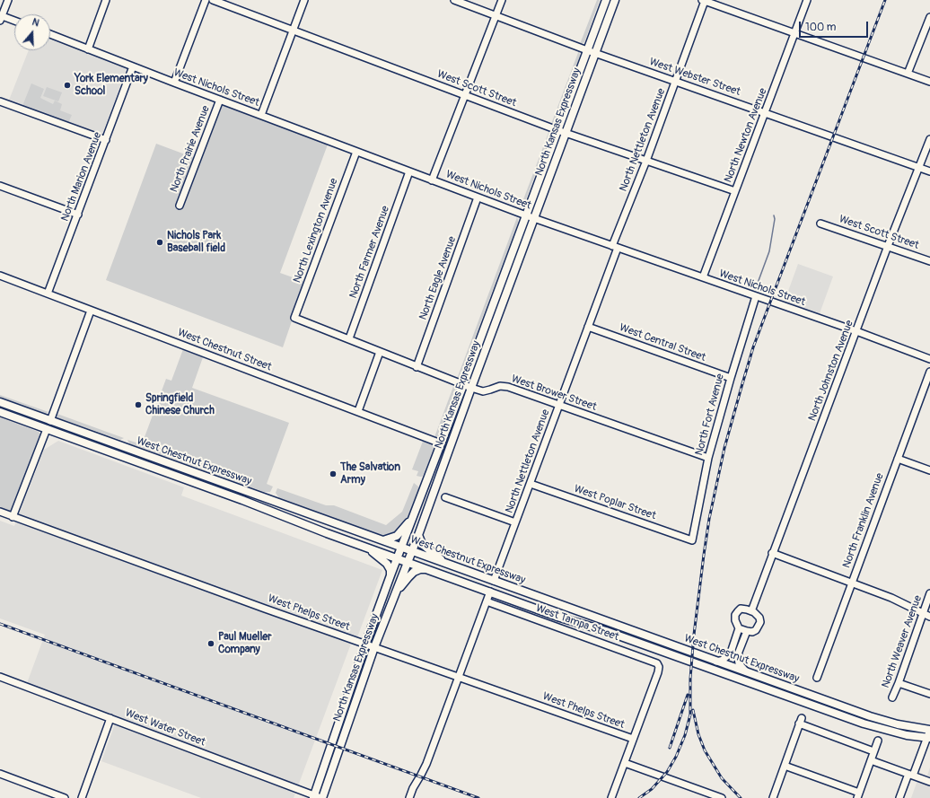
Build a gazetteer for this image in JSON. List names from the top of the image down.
{
  "streets": {
    "main road": ["North Kansas Expressway", "West Chestnut Expressway"],
    "street": [
      "West Webster Street",
      "West Nichols Street",
      "West Scott Street",
      "North Newton Avenue",
      "North Nettleton Avenue",
      "North Prairie Avenue",
      "North Marion Avenue",
      "North Lexington Avenue",
      "North Farmer Avenue",
      "North Eagle Avenue",
      "West Central Street",
      "West Chestnut Street",
      "North Johnston Avenue",
      "West Brower Street",
      "North Fort Avenue",
      "West Poplar Street",
      "North Franklin Avenue",
      "West Phelps Street",
      "West Tampa Street",
      "North Weaver Avenue",
      "West Water Street"
    ]
  },
  "crossings": [
    ["West Webster Street", "North Kansas Expressway"],
    ["West Webster Street", "North Newton Avenue"],
    ["West Webster Street", "North Nettleton Avenue"],
    ["West Webster Street", "North Johnston Avenue"],
    ["West Nichols Street", "North Kansas Expressway"],
    ["West Nichols Street", "North Newton Avenue"],
    ["West Nichols Street", "North Nettleton Avenue"],
    ["West Nichols Street", "North Prairie Avenue"],
    ["West Nichols Street", "North Marion Avenue"],
    ["West Nichols Street", "North Lexington Avenue"],
    ["West Nichols Street", "North Farmer Avenue"],
    ["West Nichols Street", "North Eagle Avenue"],
    ["West Nichols Street", "North Johnston Avenue"],
    ["West Nichols Street", "North Fort Avenue"],
    ["West Scott Street", "North Kansas Expressway"],
    ["West Scott Street", "North Newton Avenue"],
    ["West Scott Street", "North Nettleton Avenue"],
    ["West Scott Street", "North Johnston Avenue"],
    ["North Kansas Expressway", "West Chestnut Street"],
    ["North Kansas Expressway", "West Brower Street"],
    ["North Kansas Expressway", "West Chestnut Expressway"],
    ["North Kansas Expressway", "West Phelps Street"],
    ["North Kansas Expressway", "West Water Street"],
    ["North Nettleton Avenue", "West Central Street"],
    ["North Nettleton Avenue", "West Brower Street"],
    ["North Nettleton Avenue", "West Chestnut Expressway"],
    ["North Nettleton Avenue", "West Poplar Street"],
    ["North Marion Avenue", "West Chestnut Street"],
    ["North Lexington Avenue", "West Brower Street"],
    ["North Farmer Avenue", "West Brower Street"],
    ["North Eagle Avenue", "West Brower Street"],
    ["West Central Street", "North Fort Avenue"],
    ["West Brower Street", "North Fort Avenue"],
    ["North Fort Avenue", "West Poplar Street"],
    ["West Phelps Street", "West Tampa Street"]
  ],
  "places": [
    "York Elementary School",
    "Nichols Park Baseball field",
    "Springfield Chinese Church",
    "The Salvation Army",
    "Paul Mueller Company"
  ],
  "scale_bar": "100 m",
  "north": "top"
}
